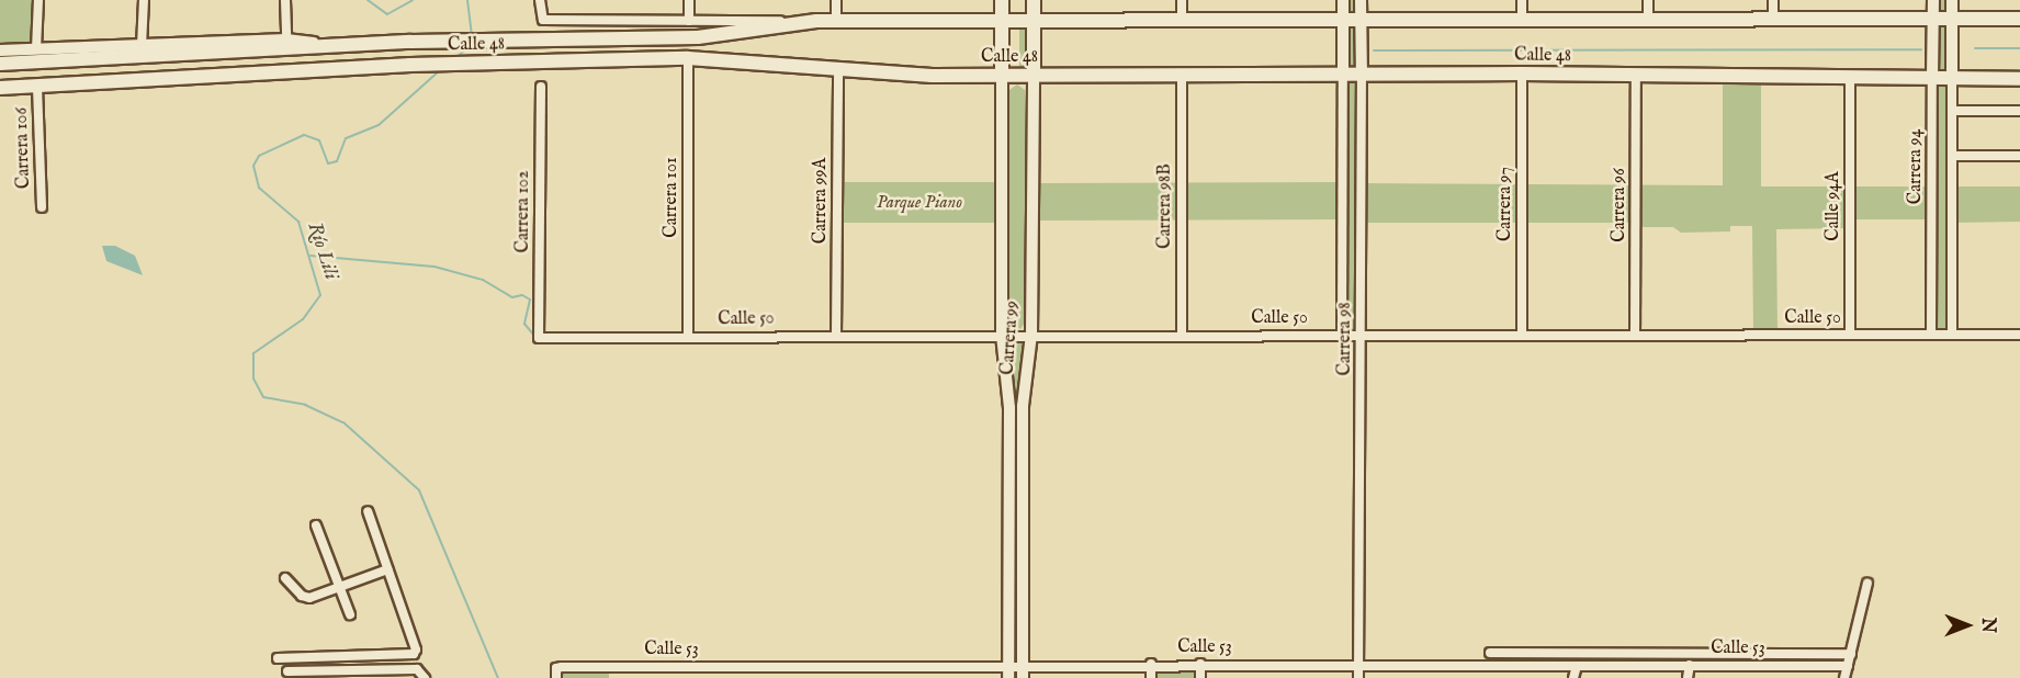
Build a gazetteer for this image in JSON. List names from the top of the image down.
{
  "streets": {
    "main road": ["Calle 48", "Carrera 99"],
    "street": [
      "Carrera 106",
      "Carrera 94",
      "Carrera 101",
      "Carrera 99A",
      "Carrera 97",
      "Carrera 96",
      "Carrera 98B",
      "Calle 94A",
      "Carrera 102",
      "Calle 50",
      "Carrera 98",
      "Calle 53"
    ]
  },
  "crossings": [
    ["Calle 48", "Carrera 106"],
    ["Calle 48", "Carrera 94"],
    ["Calle 48", "Carrera 101"],
    ["Calle 48", "Carrera 99A"],
    ["Calle 48", "Carrera 97"],
    ["Calle 48", "Carrera 96"],
    ["Calle 48", "Carrera 98B"],
    ["Calle 48", "Calle 94A"],
    ["Calle 48", "Carrera 99"],
    ["Calle 48", "Carrera 98"],
    ["Carrera 94", "Calle 50"],
    ["Carrera 101", "Calle 50"],
    ["Carrera 99A", "Calle 50"],
    ["Carrera 97", "Calle 50"],
    ["Carrera 96", "Calle 50"],
    ["Carrera 98B", "Calle 50"],
    ["Calle 94A", "Calle 50"],
    ["Carrera 102", "Calle 50"],
    ["Calle 50", "Carrera 99"],
    ["Calle 50", "Carrera 98"],
    ["Carrera 99", "Calle 53"],
    ["Carrera 98", "Calle 53"]
  ],
  "water": ["Río Lili"],
  "parks": ["Parque Piano"],
  "north": "right"
}
